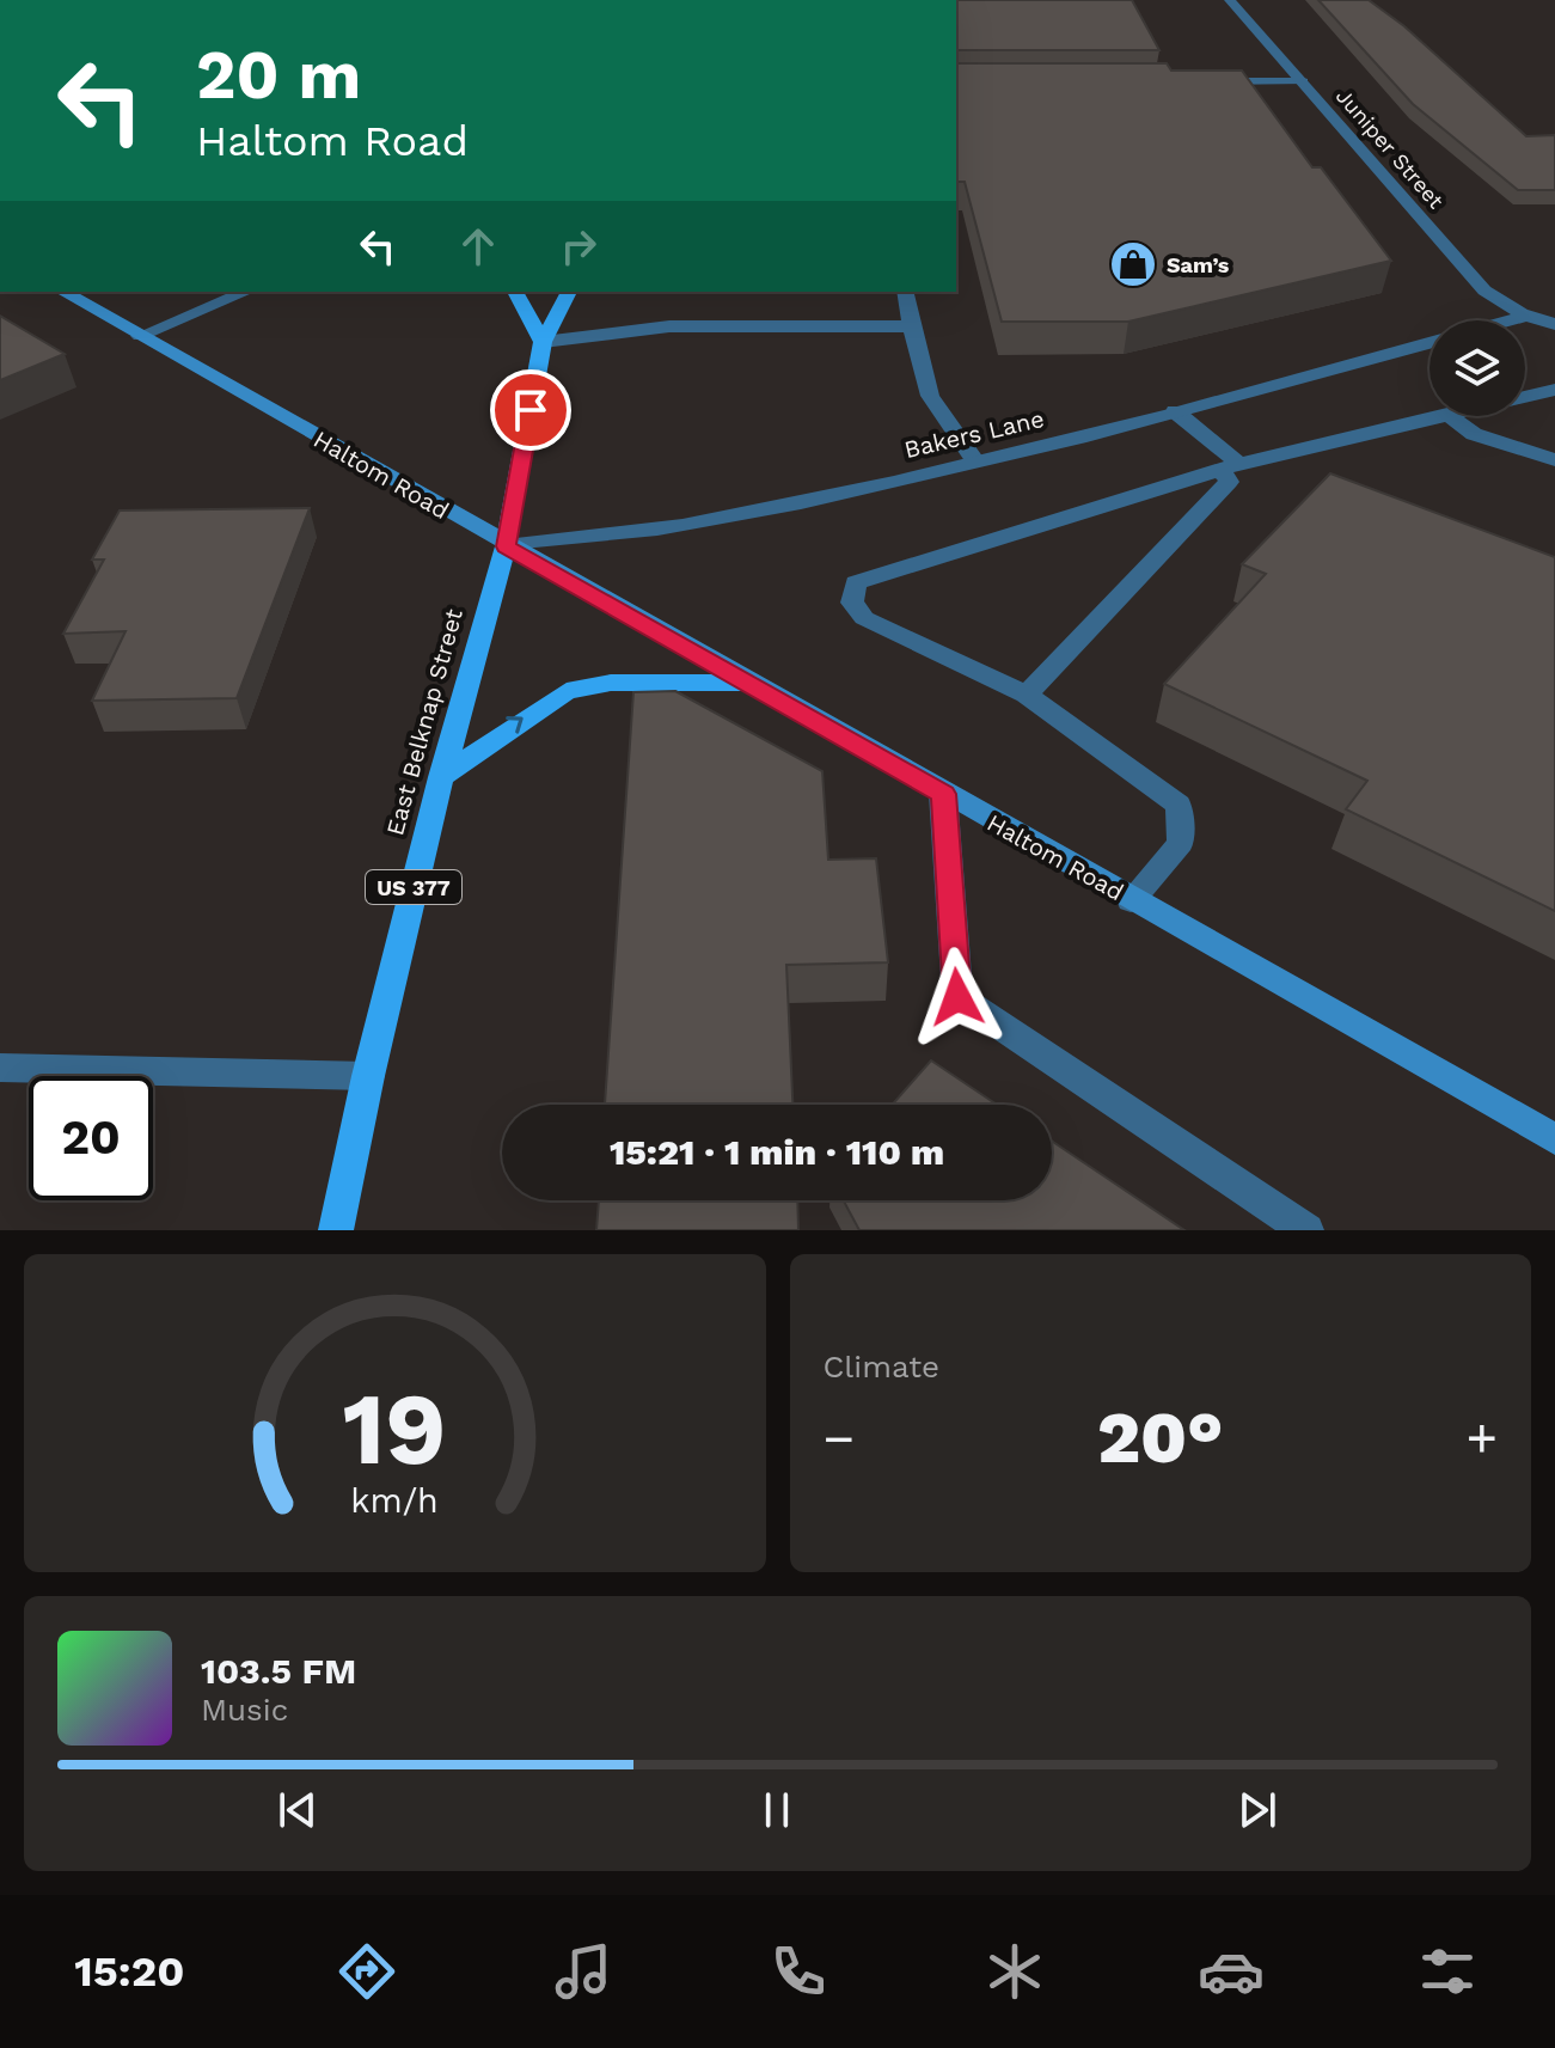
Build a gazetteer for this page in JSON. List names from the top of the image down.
{
  "streets": {
    "main road": ["Haltom Road", "East Belknap Street", "US 377"],
    "street": ["Juniper Street", "Bakers Lane"]
  },
  "crossings": [
    ["Juniper Street", "Bakers Lane"],
    ["Bakers Lane", "Haltom Road"],
    ["Bakers Lane", "East Belknap Street"],
    ["Haltom Road", "East Belknap Street"],
    ["East Belknap Street", "US 377"]
  ],
  "places": {
    "shop": ["Sam’s"]
  },
  "page": {
    "turn": ["20 m", "Haltom Road"],
    "limit": "20",
    "trip": "15:21 · 1 min · 110 m",
    "tile": "Climate",
    "heat": ["−", "20°", "+"],
    "song": ["103.5 FM", "Music"],
    "tabs": "15:20",
    "gauge": ["19", "km/h"]
  }
}
